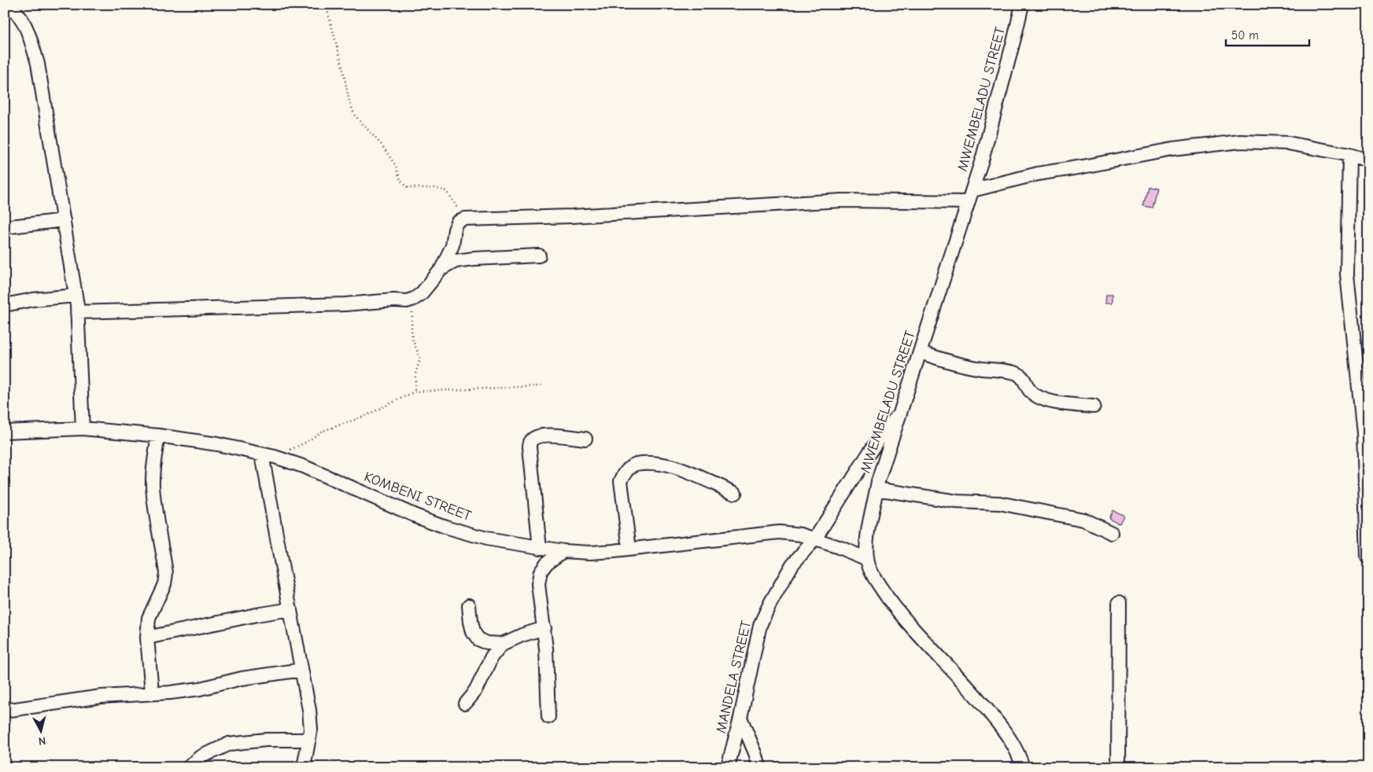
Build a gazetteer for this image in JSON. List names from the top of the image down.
{
  "streets": {
    "street": ["MWEMBELADU STREET", "KOMBENI STREET", "MANDELA STREET"]
  },
  "crossings": [
    ["MWEMBELADU STREET", "KOMBENI STREET"],
    ["MWEMBELADU STREET", "MANDELA STREET"],
    ["KOMBENI STREET", "MANDELA STREET"]
  ],
  "scale_bar": "50 m",
  "north": "bottom"
}
